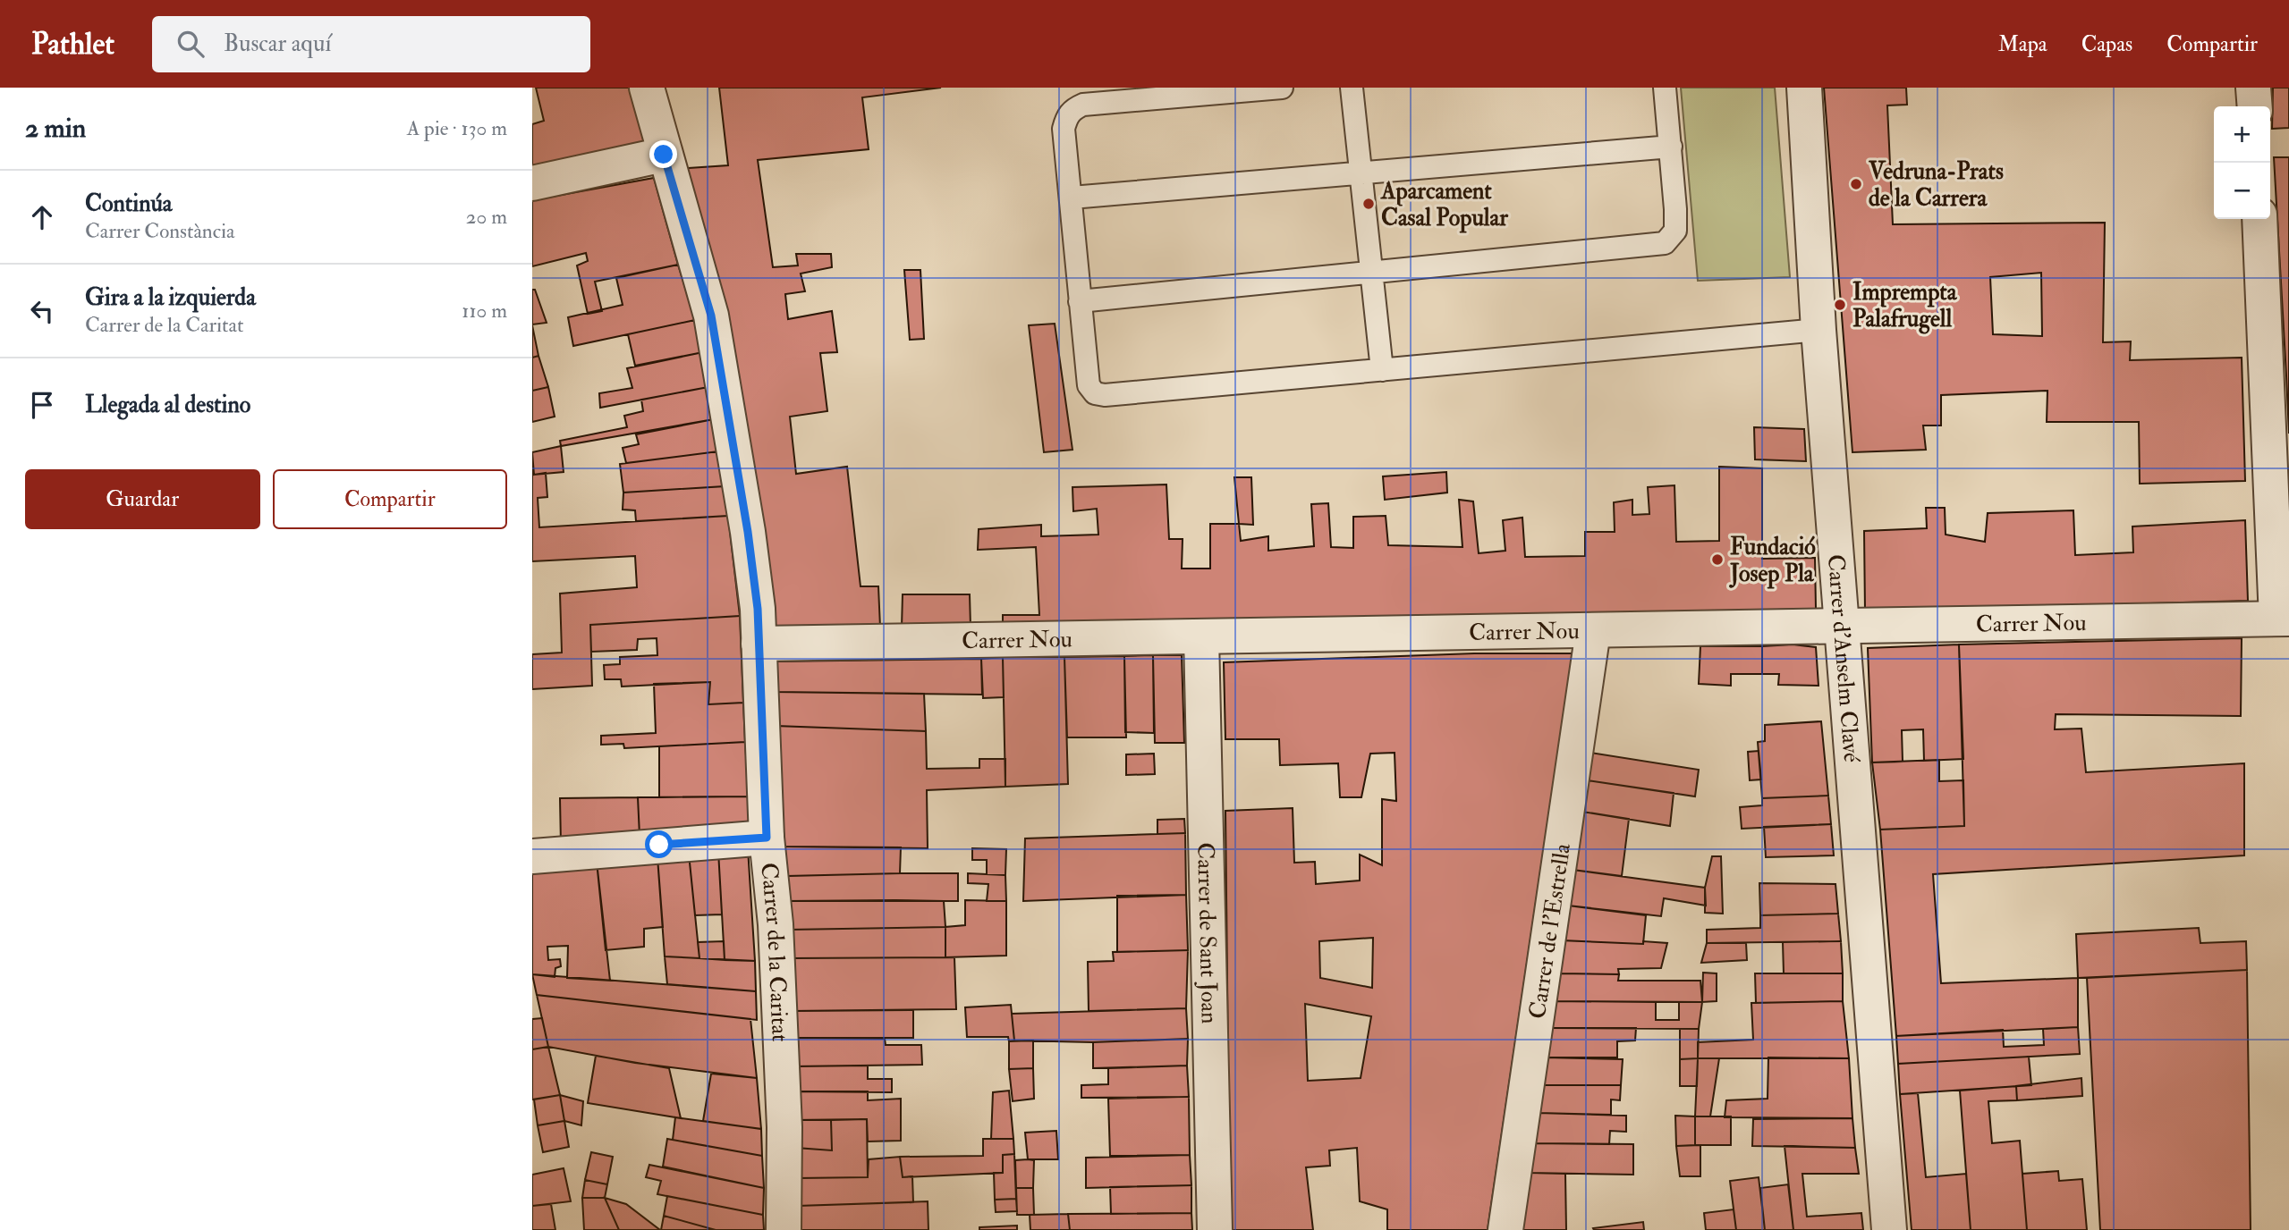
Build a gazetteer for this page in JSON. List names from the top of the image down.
{
  "streets": {
    "street": [
      "Carrer Nou",
      "Carrer d'Anselm Clavé",
      "Carrer de l'Estrella",
      "Carrer de Sant Joan",
      "Carrer de la Caritat"
    ]
  },
  "crossings": [
    ["Carrer Nou", "Carrer d'Anselm Clavé"],
    ["Carrer Nou", "Carrer de l'Estrella"],
    ["Carrer Nou", "Carrer de Sant Joan"],
    ["Carrer Nou", "Carrer de la Caritat"]
  ],
  "places": [
    "Vedruna-Prats de la Carrera",
    "Aparcament Casal Popular",
    "Imprempta Palafrugell",
    "Fundació Josep Pla"
  ],
  "page": {
    "header": "Pathlet",
    "search": "Buscar aquí",
    "nav": ["Mapa", "Capas", "Compartir"],
    "heading": ["2 min", "A pie · 130 m"],
    "map_buttons": ["+", "−"],
    "list": [
      ["Continúa", "Carrer Constància", "20 m"],
      ["Gira a la izquierda", "Carrer de la Caritat", "110 m"],
      "Llegada al destino"
    ],
    "buttons": ["Guardar", "Compartir"]
  }
}
